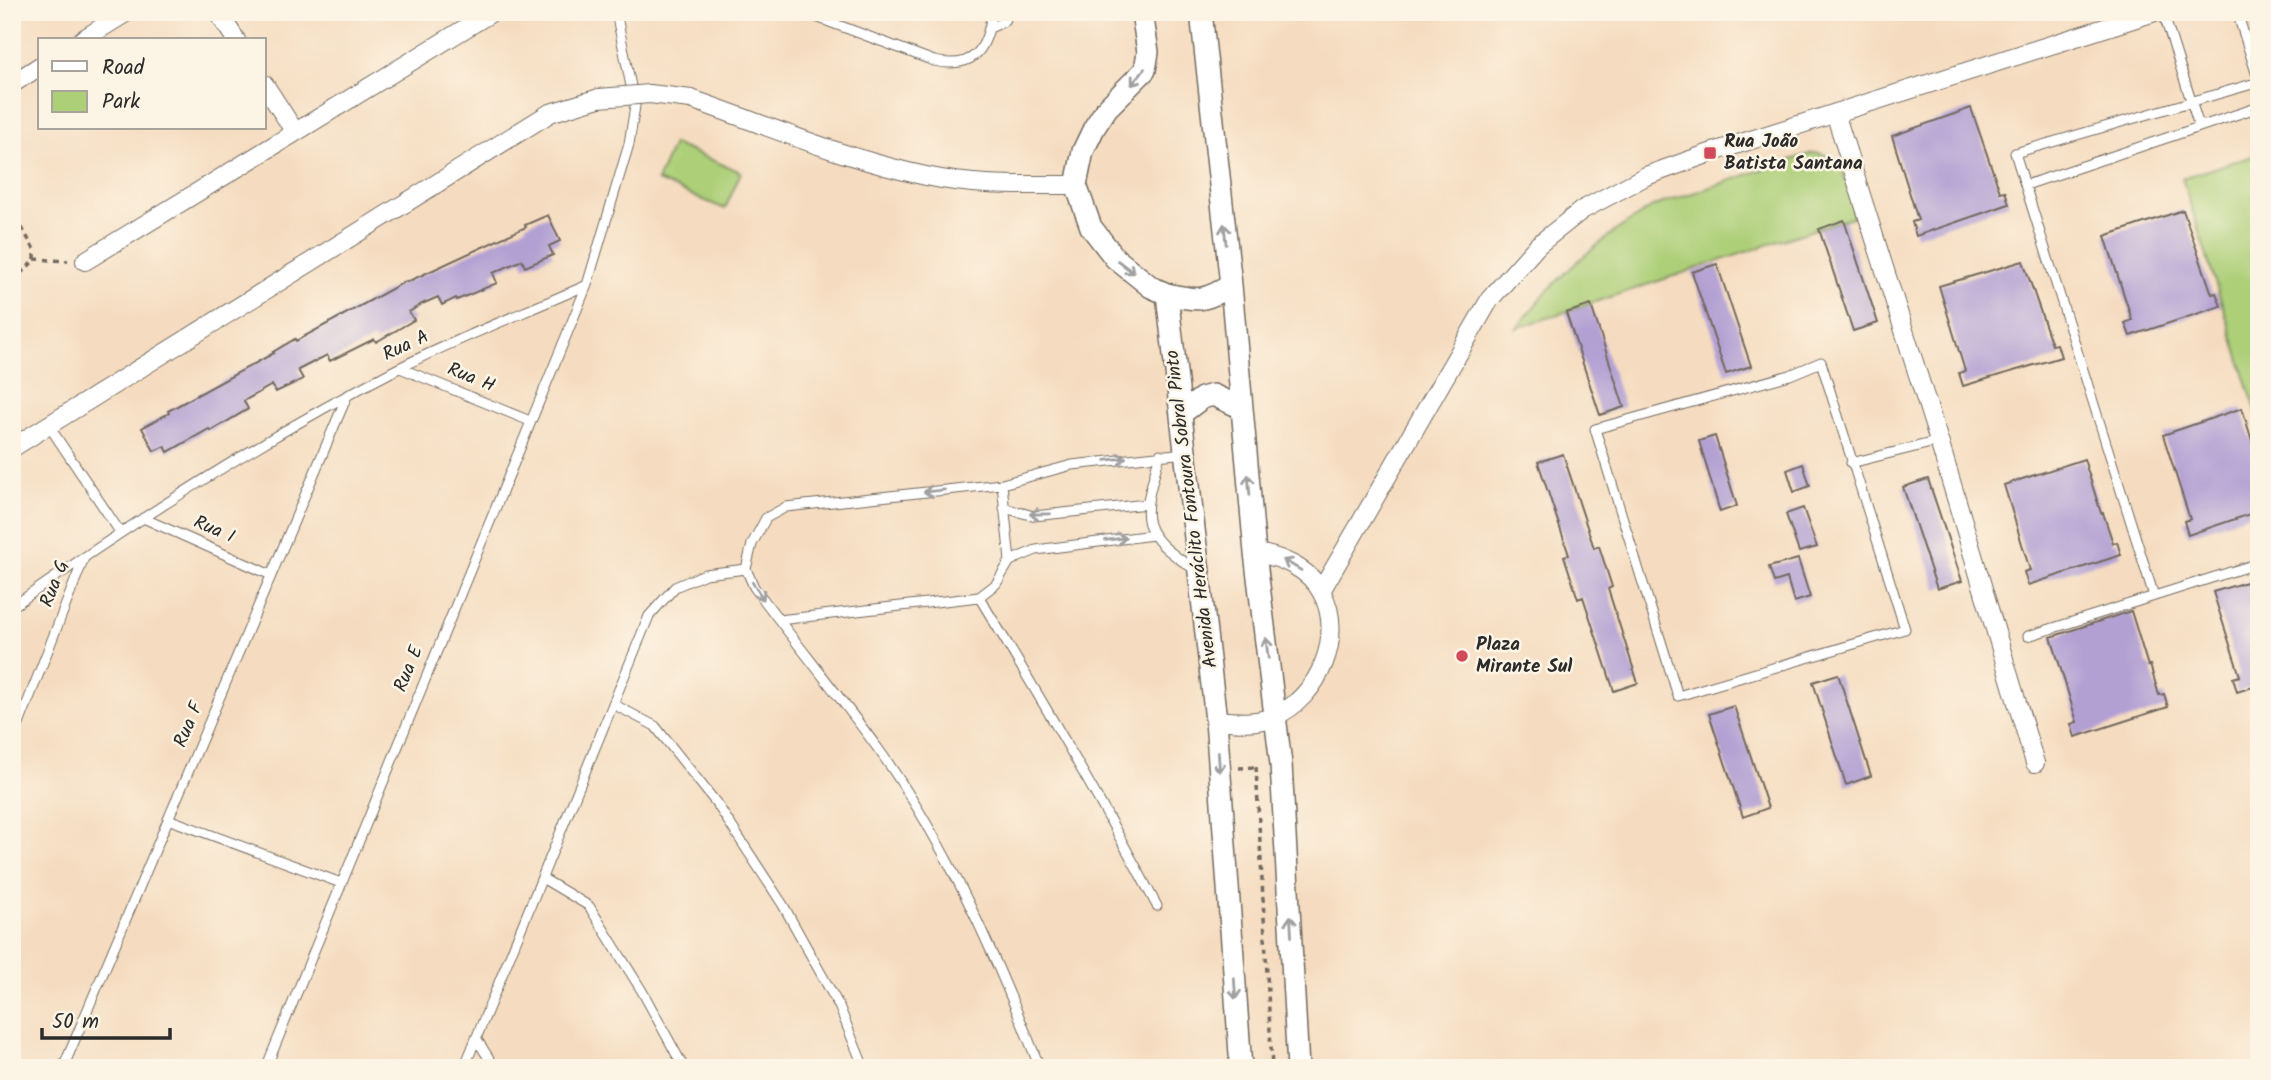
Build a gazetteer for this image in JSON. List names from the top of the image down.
{
  "streets": {
    "street": ["Avenida Heráclito Fontoura Sobral Pinto"],
    "lane": [
      "Rua A",
      "Rua H",
      "Rua I",
      "Rua G",
      "Rua E",
      "Rua F"
    ]
  },
  "crossings": [
    ["Rua A", "Rua H"],
    ["Rua A", "Rua I"],
    ["Rua A", "Rua G"],
    ["Rua A", "Rua E"],
    ["Rua A", "Rua F"],
    ["Rua H", "Rua E"],
    ["Rua I", "Rua F"]
  ],
  "places": {
    "transit": ["Rua João Batista Santana"],
    "other": ["Plaza Mirante Sul"]
  },
  "legend": ["Road", "Park"],
  "scale_bar": "50 m"
}
